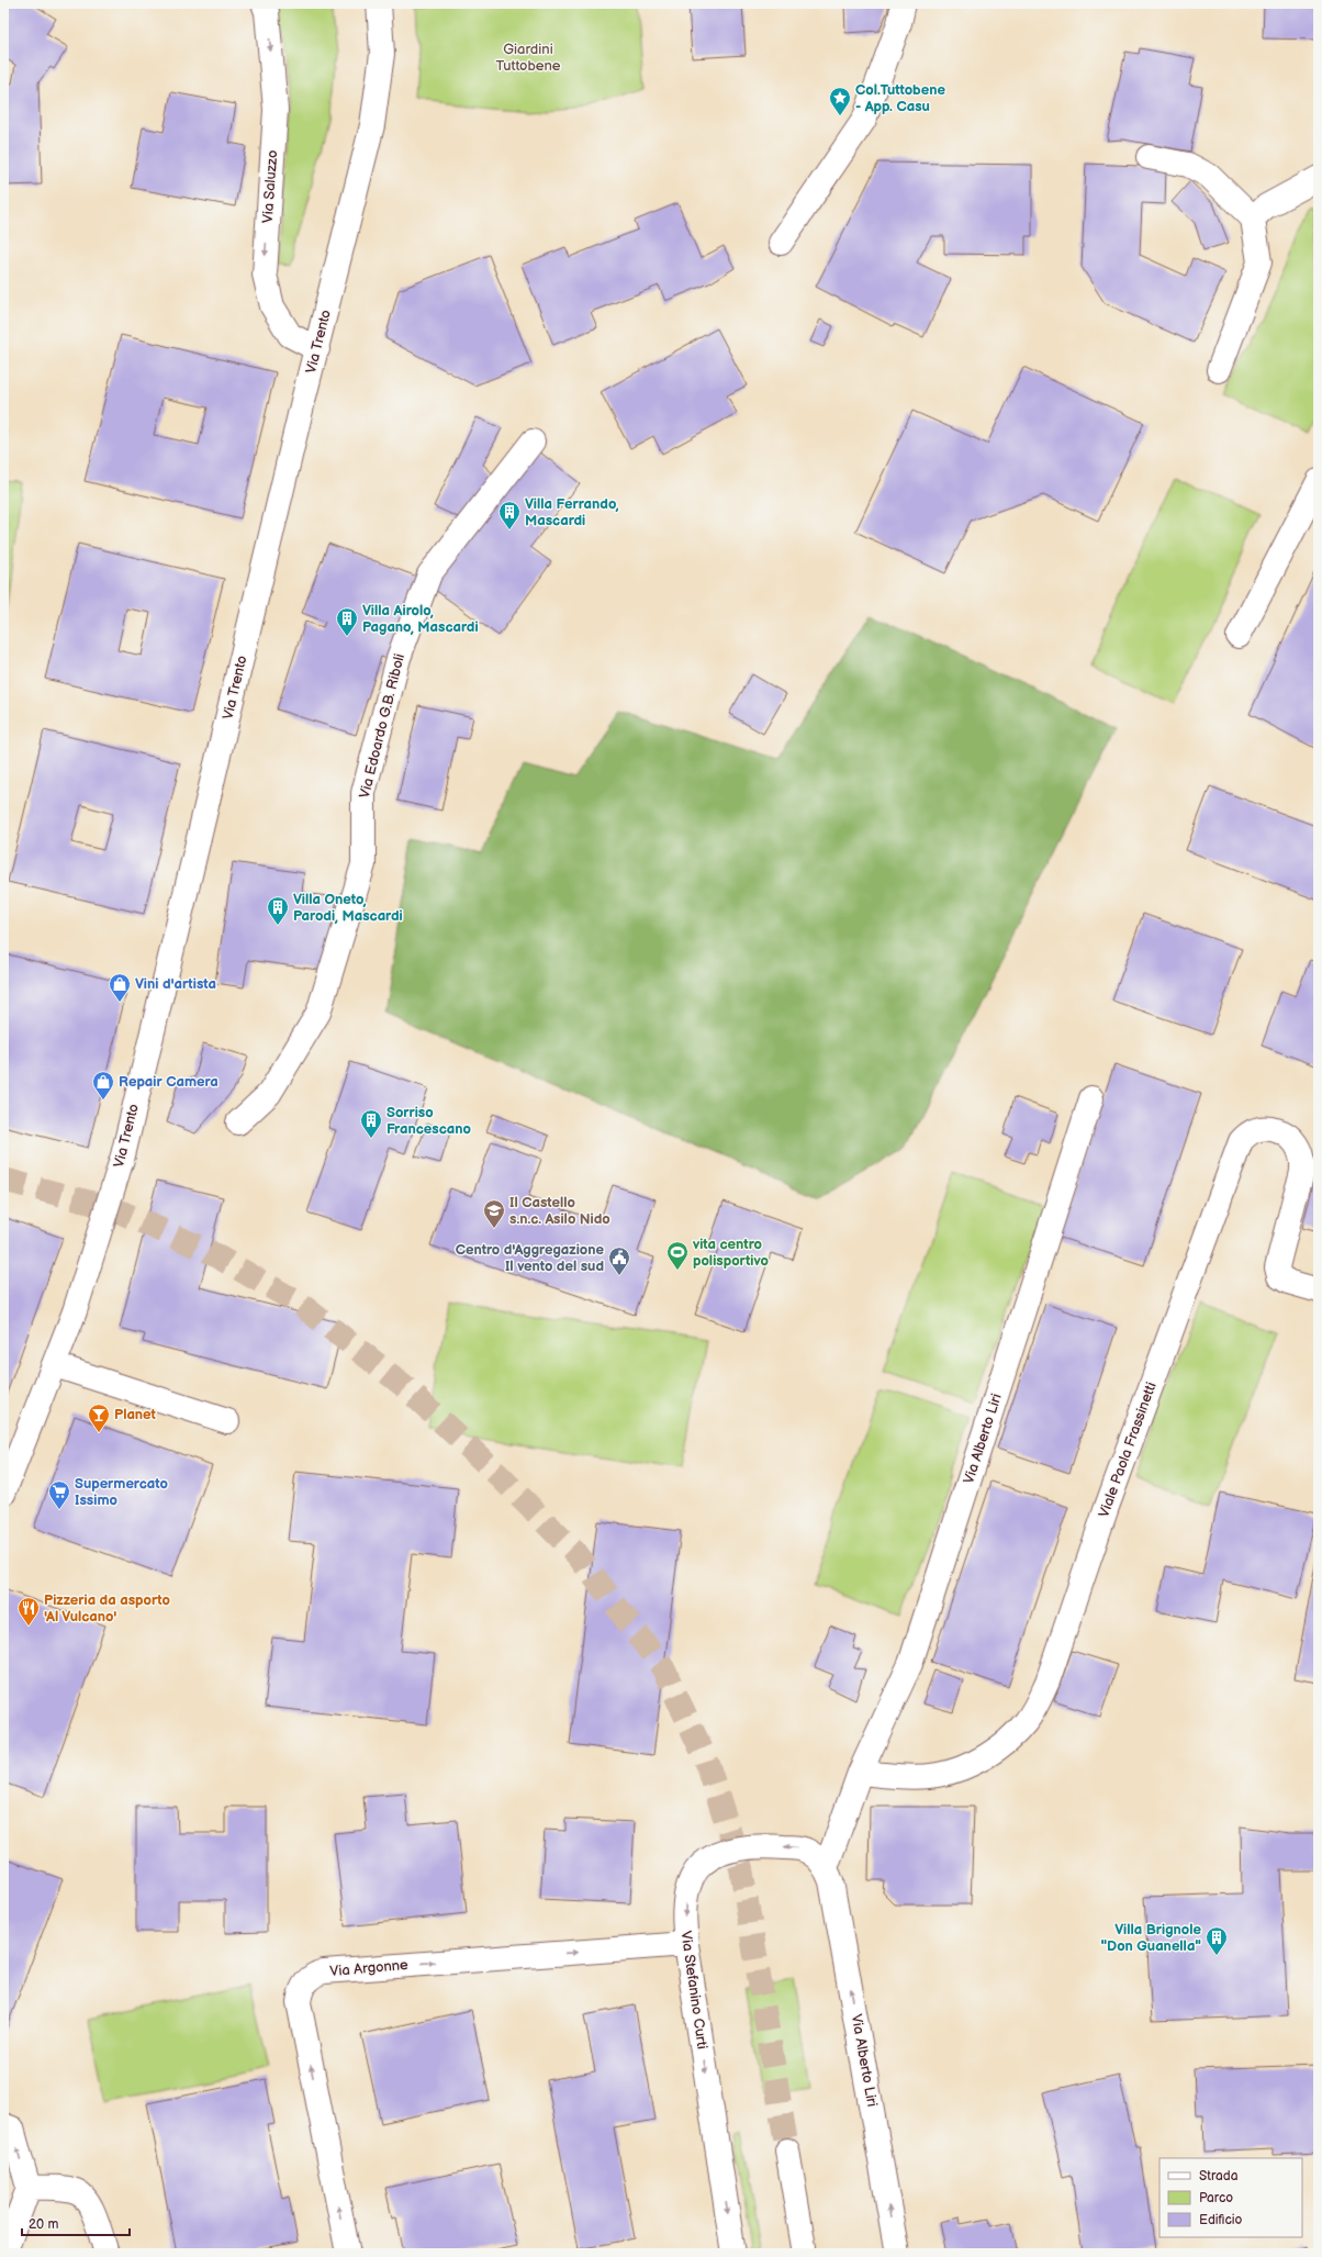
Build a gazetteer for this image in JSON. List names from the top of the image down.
{
  "streets": {
    "street": [
      "Via Saluzzo",
      "Via Trento",
      "Via Edoardo G.B. Riboli",
      "Via Alberto Liri",
      "Viale Paola Frassinetti",
      "Via Argonne",
      "Via Stefanino Curti"
    ]
  },
  "crossings": [
    ["Via Saluzzo", "Via Trento"],
    ["Via Alberto Liri", "Viale Paola Frassinetti"],
    ["Via Alberto Liri", "Via Stefanino Curti"],
    ["Via Argonne", "Via Stefanino Curti"]
  ],
  "one_way": ["Via Saluzzo", "Via Alberto Liri"],
  "parks": ["Giardini Tuttobene"],
  "places": {
    "place": ["Col.Tuttobene - App. Casu"],
    "building": [
      "Villa Ferrando, Mascardi",
      "Villa Airolo, Pagano, Mascardi",
      "Villa Oneto, Parodi, Mascardi",
      "Sorriso Francescano",
      "Villa Brignole \"Don Guanella\""
    ],
    "shop": ["Vini d'artista", "Repair Camera"],
    "school or university": ["Il Castello s.n.c. Asilo Nido"],
    "sports": ["vita centro polisportivo"],
    "public building": ["Centro d'Aggregazione Il vento del sud"],
    "bar": ["Planet"],
    "supermarket": ["Supermercato Issimo"],
    "restaurant": ["Pizzeria da asporto 'Al Vulcano'"]
  },
  "legend": ["Strada", "Parco", "Edificio"],
  "scale_bar": "20 m"
}
